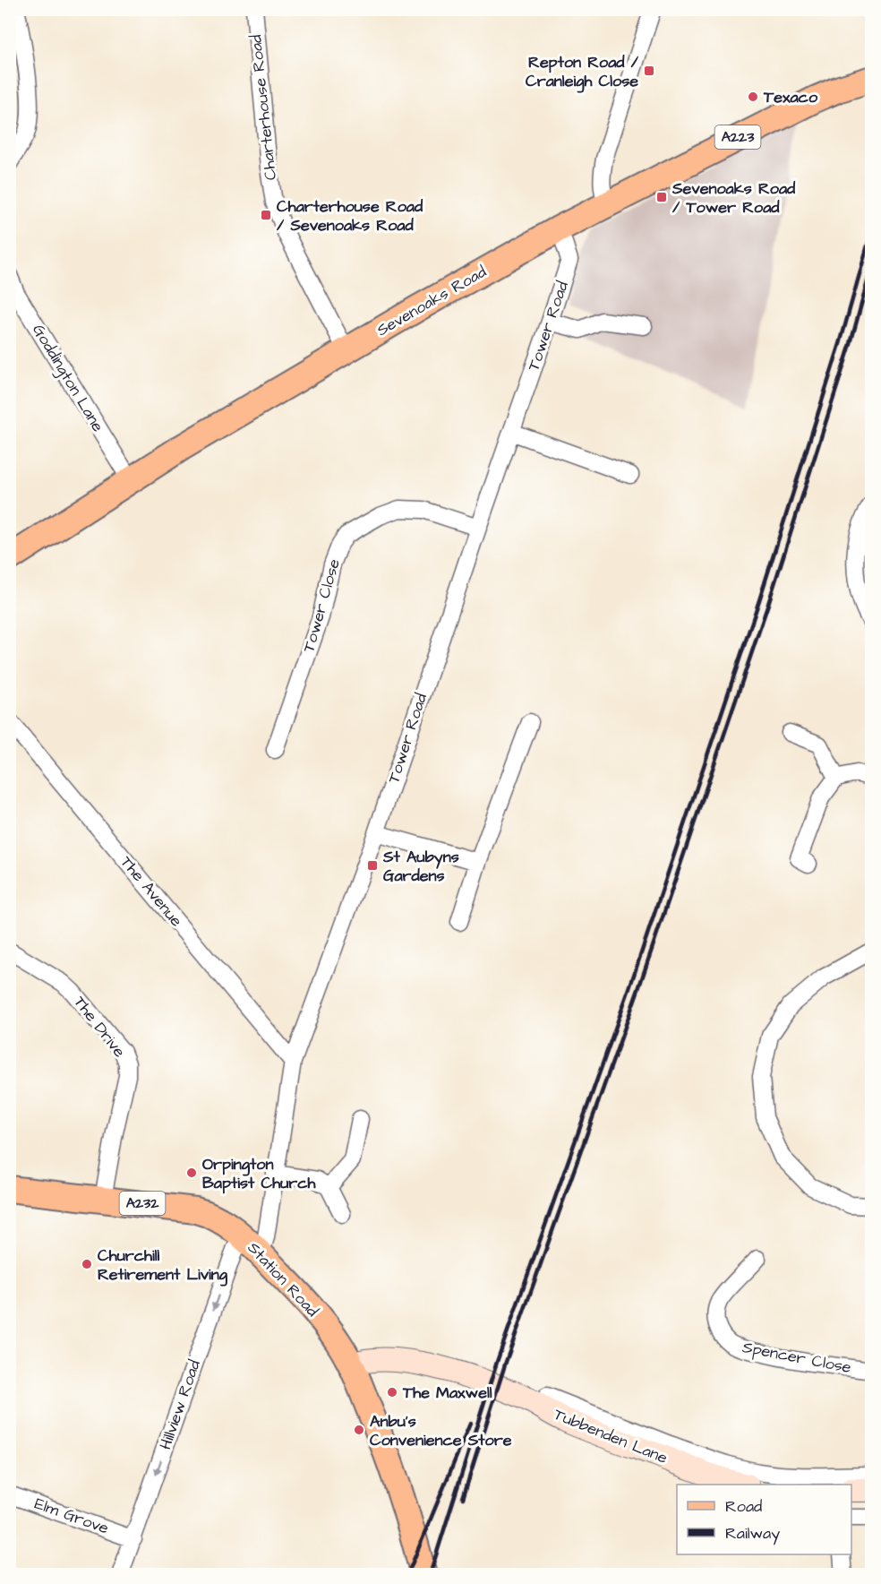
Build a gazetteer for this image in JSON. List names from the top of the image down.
{
  "streets": {
    "main road": [
      "A223",
      "Sevenoaks Road",
      "A232",
      "Station Road"
    ],
    "street": [
      "Charterhouse Road",
      "Tower Road",
      "Goddington Lane",
      "Tower Close",
      "The Avenue",
      "The Drive",
      "Spencer Close",
      "Hillview Road",
      "Tubbenden Lane",
      "Elm Grove"
    ]
  },
  "crossings": [
    ["Charterhouse Road", "Sevenoaks Road"],
    ["Sevenoaks Road", "Tower Road"],
    ["Sevenoaks Road", "Goddington Lane"],
    ["Tower Road", "Tower Close"],
    ["Tower Road", "The Avenue"],
    ["Tower Road", "Station Road"],
    ["The Drive", "Station Road"],
    ["Station Road", "Hillview Road"],
    ["Station Road", "Tubbenden Lane"],
    ["Hillview Road", "Elm Grove"]
  ],
  "one_way": ["Hillview Road"],
  "places": {
    "transit": [
      "Repton Road / Cranleigh Close",
      "Sevenoaks Road / Tower Road",
      "Charterhouse Road / Sevenoaks Road",
      "St Aubyns Gardens"
    ],
    "other": [
      "Texaco",
      "Orpington Baptist Church",
      "Churchill Retirement Living",
      "The Maxwell",
      "Anbu's Convenience Store"
    ]
  },
  "legend": ["Road", "Railway"]
}
